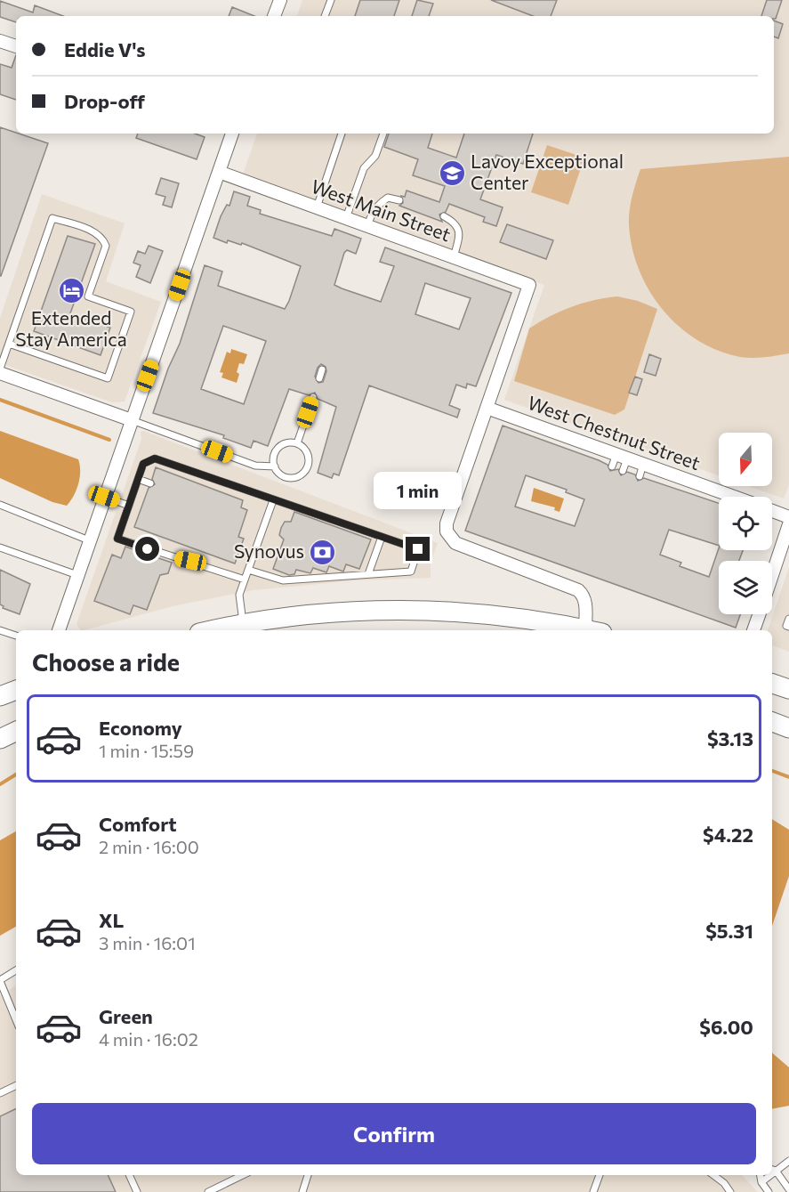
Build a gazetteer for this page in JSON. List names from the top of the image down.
{
  "streets": {
    "street": ["West Main Street", "West Chestnut Street"]
  },
  "crossings": [
    ["West Main Street", "West Chestnut Street"]
  ],
  "places": {
    "school or university": ["Lavoy Exceptional Center"],
    "hotel": ["Extended Stay America"],
    "bank": ["Synovus"]
  },
  "north": "bottom",
  "page": {
    "banner": ["Eddie V's", "Drop-off"],
    "bubble": "1 min",
    "heading": "Choose a ride",
    "list": [
      {
        "name": "Economy",
        "note": "1 min · 15:59",
        "value": "$3.13"
      },
      {
        "name": "Comfort",
        "note": "2 min · 16:00",
        "value": "$4.22"
      },
      {
        "name": "XL",
        "note": "3 min · 16:01",
        "value": "$5.31"
      },
      {
        "name": "Green",
        "note": "4 min · 16:02",
        "value": "$6.00"
      }
    ],
    "buttons": "Confirm"
  }
}
